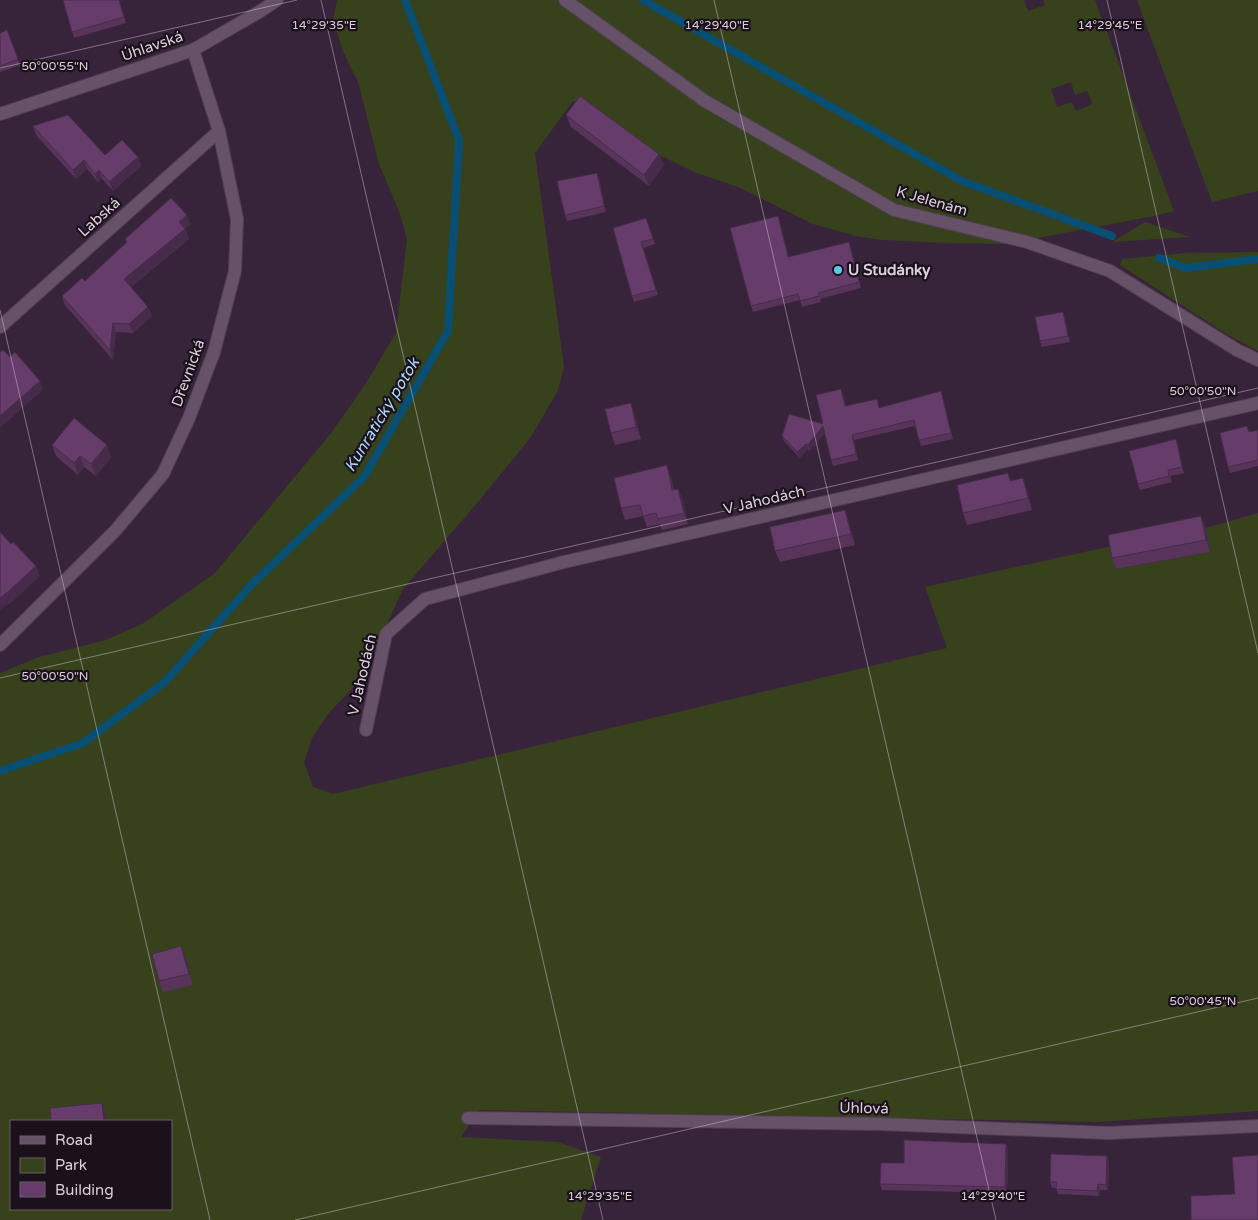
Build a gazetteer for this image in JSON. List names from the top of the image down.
{
  "streets": {
    "street": [
      "Úhlavská",
      "K Jelenám",
      "Labská",
      "Dřevnická",
      "V Jahodách",
      "Úhlová"
    ]
  },
  "crossings": [
    ["Úhlavská", "Dřevnická"],
    ["Labská", "Dřevnická"]
  ],
  "water": ["Kunratický potok"],
  "places": ["U Studánky"],
  "legend": ["Road", "Park", "Building"],
  "coordinates": [
    "14°29'35\"E",
    "14°29'40\"E",
    "14°29'45\"E",
    "50°00'55\"N",
    "50°00'50\"N",
    "50°00'45\"N"
  ]
}
